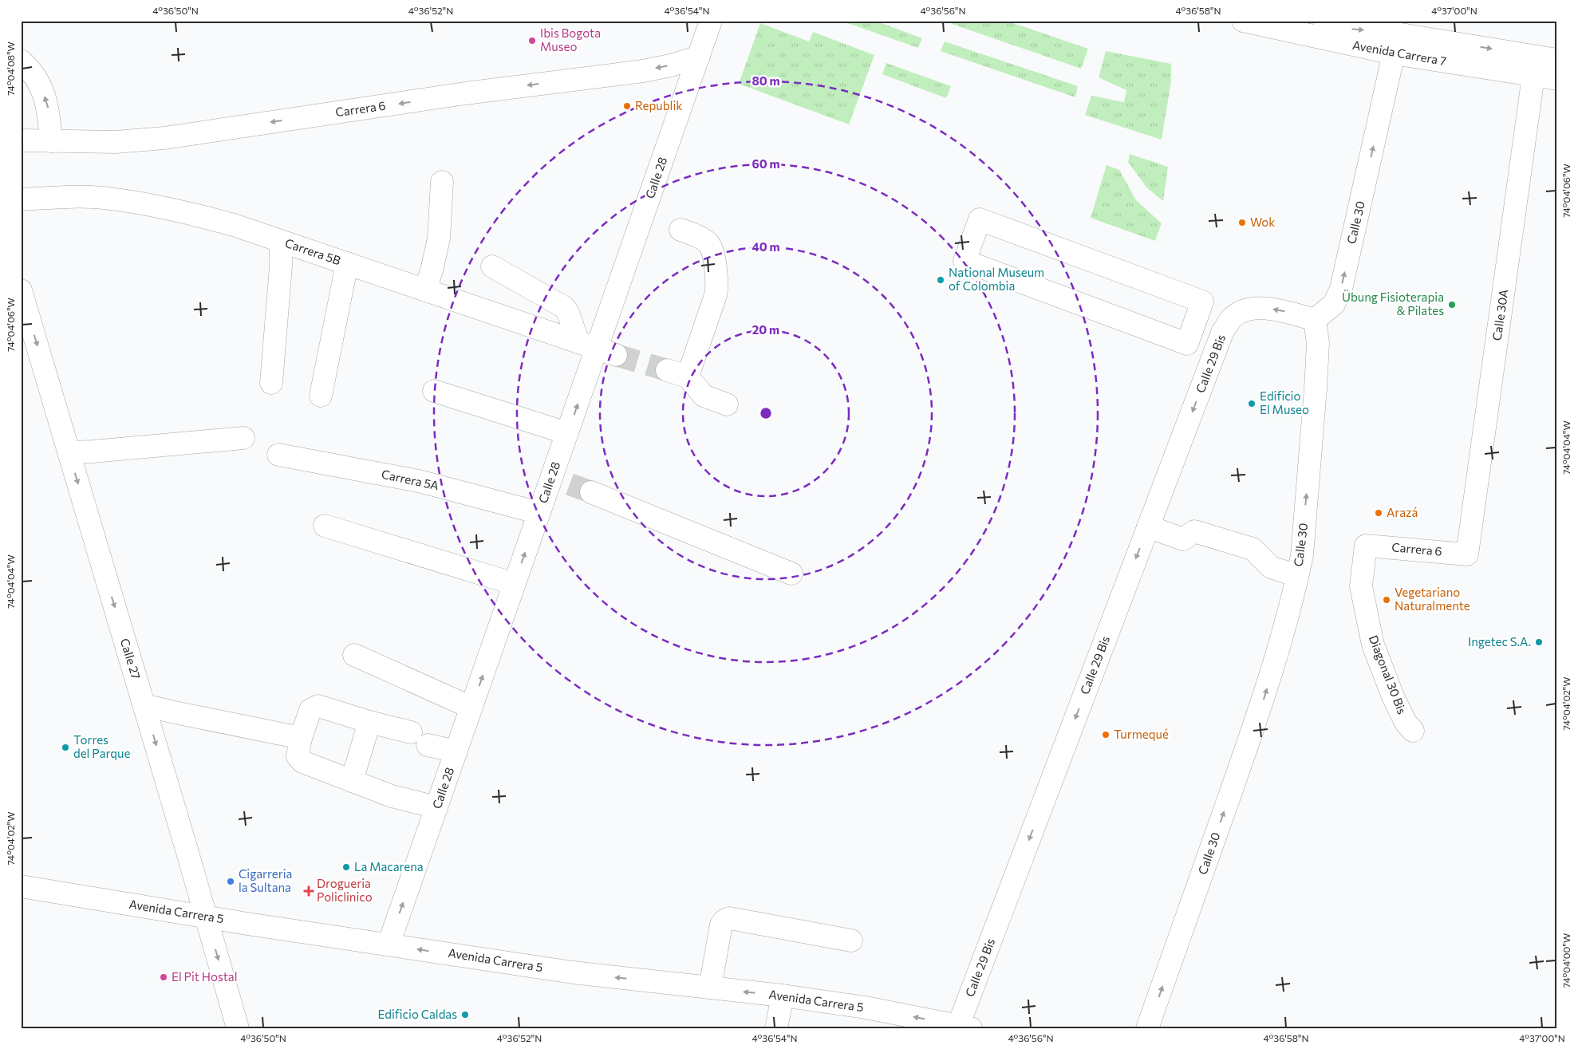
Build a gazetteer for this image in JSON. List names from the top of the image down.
{
  "streets": {
    "street": [
      "Avenida Carrera 7",
      "Carrera 6",
      "Calle 28",
      "Calle 30",
      "Carrera 5B",
      "Calle 30A",
      "Calle 29 Bis",
      "Carrera 5A",
      "Calle 27",
      "Diagonal 30 Bis",
      "Avenida Carrera 5"
    ]
  },
  "crossings": [
    ["Avenida Carrera 7", "Calle 30"],
    ["Avenida Carrera 7", "Calle 30A"],
    ["Carrera 6", "Calle 28"],
    ["Carrera 6", "Calle 30A"],
    ["Carrera 6", "Diagonal 30 Bis"],
    ["Calle 28", "Carrera 5B"],
    ["Calle 28", "Carrera 5A"],
    ["Calle 28", "Avenida Carrera 5"],
    ["Calle 30", "Calle 29 Bis"],
    ["Calle 29 Bis", "Avenida Carrera 5"],
    ["Calle 27", "Avenida Carrera 5"]
  ],
  "one_way": [
    "Carrera 6",
    "Calle 28",
    "Calle 30",
    "Calle 29 Bis",
    "Calle 27",
    "Avenida Carrera 5"
  ],
  "places": {
    "other": [
      "Ibis Bogota Museo",
      "Republik",
      "Wok",
      "National Museum of Colombia",
      "Übung Fisioterapia & Pilates",
      "Edificio El Museo",
      "Arazá",
      "Vegetariano Naturalmente",
      "Ingetec S.A.",
      "Turmequé",
      "Torres del Parque",
      "La Macarena",
      "Cigarreria la Sultana",
      "El Pit Hostal",
      "Edificio Caldas"
    ],
    "health": ["Drogueria Policlinico"]
  },
  "coordinates": [
    "4°36'50\"N",
    "4°36'52\"N",
    "4°36'54\"N",
    "4°36'56\"N",
    "4°36'58\"N",
    "4°37'00\"N",
    "74°04'08\"W",
    "74°04'06\"W",
    "74°04'04\"W",
    "74°04'02\"W",
    "74°04'00\"W"
  ],
  "rings": [
    "80 m",
    "60 m",
    "40 m",
    "20 m"
  ]
}
